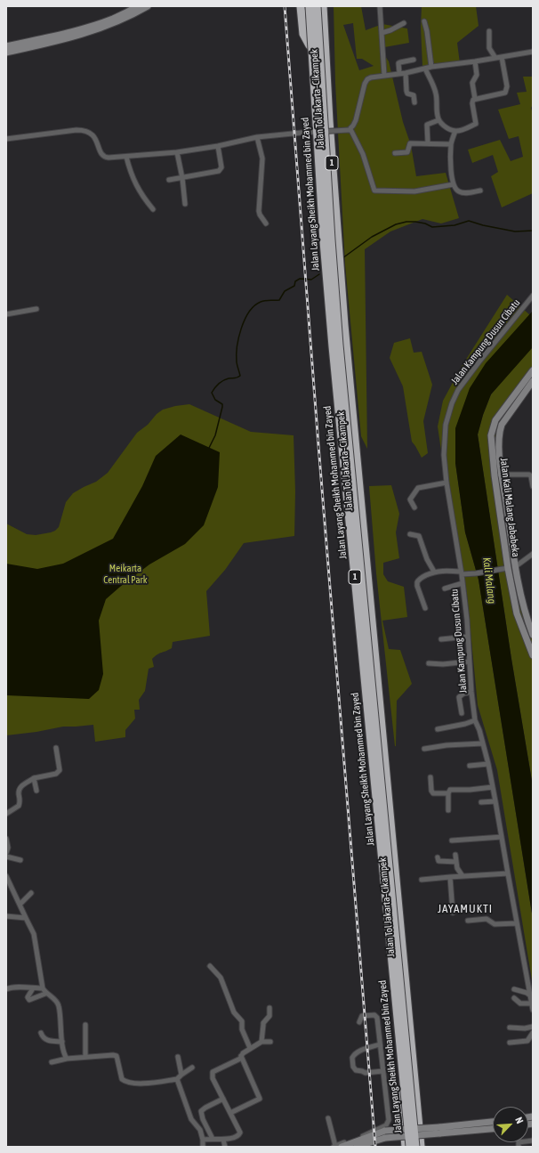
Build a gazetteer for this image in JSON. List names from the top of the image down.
{
  "streets": {
    "highway": ["Jalan Tol Jakarta–Cikampek", "1", "Jalan Layang Sheikh Mohammed bin Zayed"],
    "main road": ["Jalan Kali Malang Jababeka"],
    "street": ["Jalan Kampung Dusun Cibatu"]
  },
  "crossings": [
    ["Jalan Tol Jakarta–Cikampek", "Jalan Layang Sheikh Mohammed bin Zayed"]
  ],
  "districts": ["JAYAMUKTI"],
  "water": ["Kali Malang"],
  "parks": ["Meikarta Central Park"],
  "north": "top right"
}
